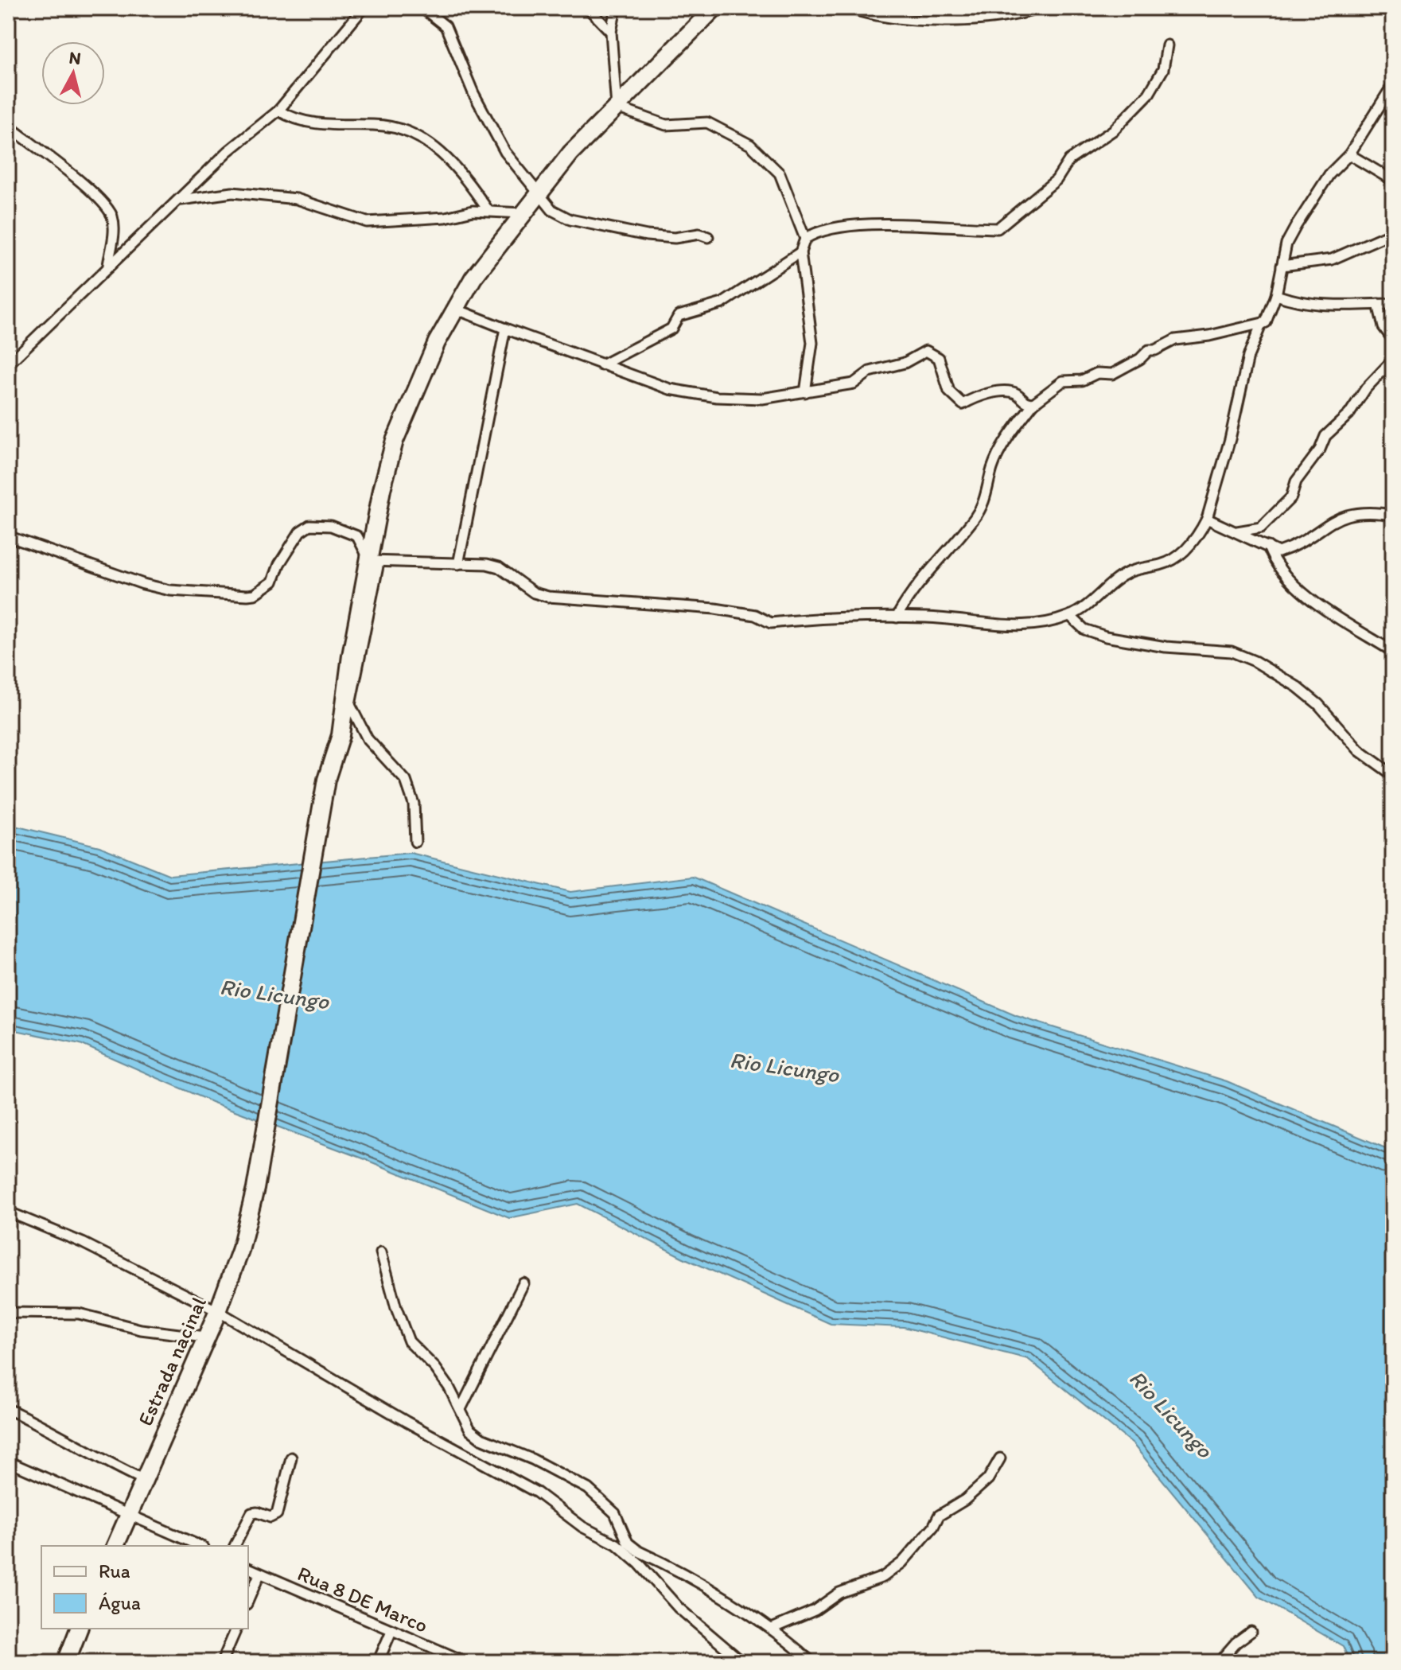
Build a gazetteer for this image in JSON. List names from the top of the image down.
{
  "streets": {
    "highway": ["Estrada nacinal"],
    "street": ["Rua 8 DE Marco"]
  },
  "water": ["Rio Licungo"],
  "legend": ["Rua", "Água"],
  "north": "top"
}
